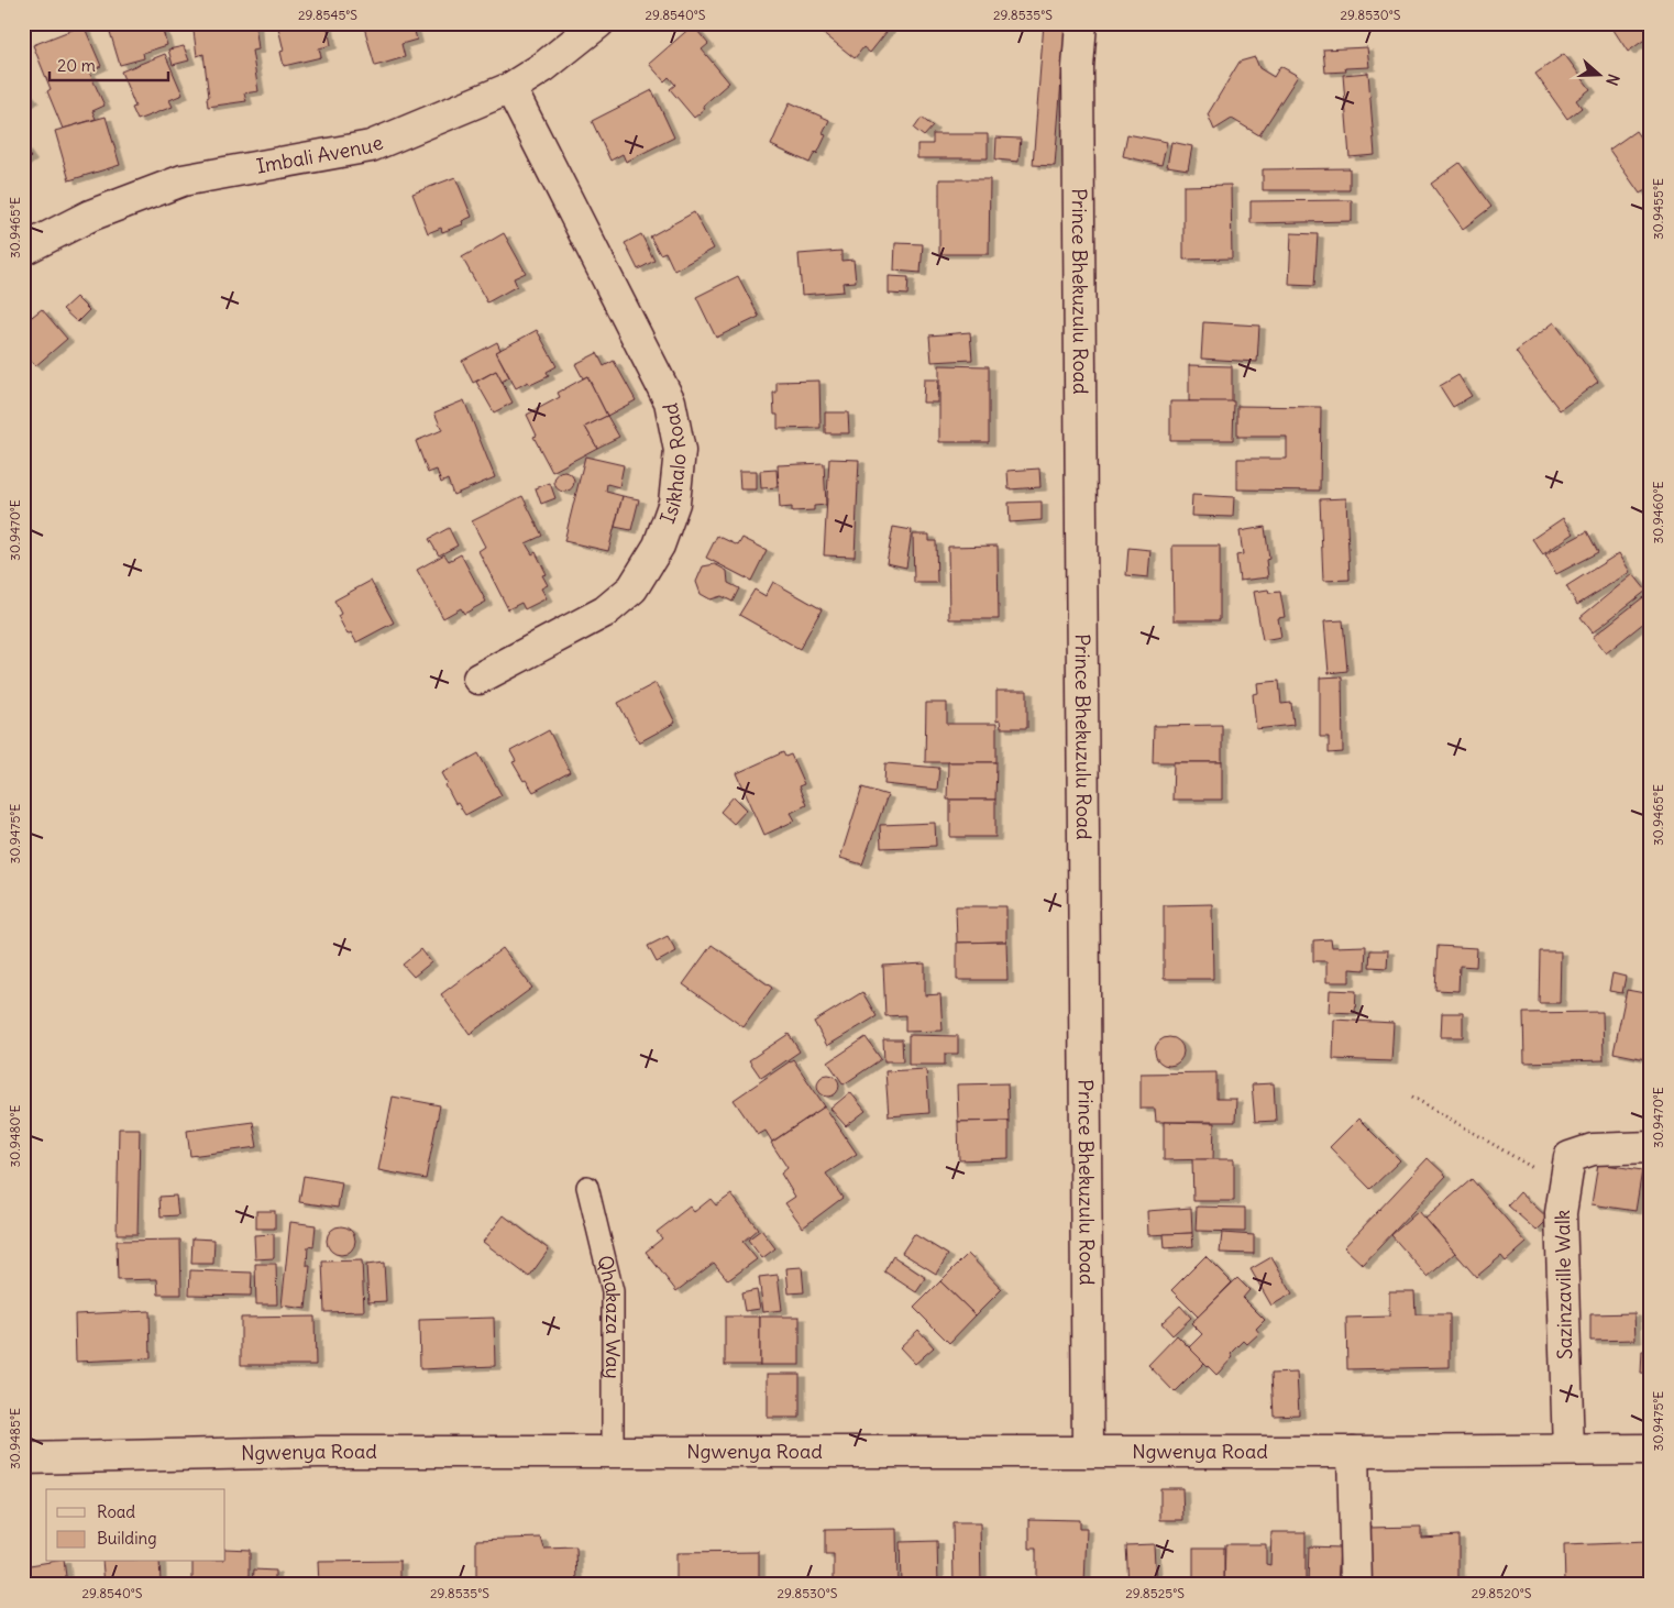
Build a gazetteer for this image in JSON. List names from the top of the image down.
{
  "streets": {
    "street": [
      "Imbali Avenue",
      "Prince Bhekuzulu Road",
      "Isikhalo Road",
      "Sazinzaville Walk",
      "Ngwenya Road"
    ],
    "lane": ["Qhakaza Way"]
  },
  "crossings": [
    ["Imbali Avenue", "Isikhalo Road"],
    ["Prince Bhekuzulu Road", "Ngwenya Road"],
    ["Sazinzaville Walk", "Ngwenya Road"],
    ["Qhakaza Way", "Ngwenya Road"]
  ],
  "legend": ["Road", "Building"],
  "scale_bar": "20 m",
  "north": "right",
  "coordinates": [
    "29.8545°S",
    "29.8540°S",
    "29.8535°S",
    "29.8530°S",
    "30.9455°E",
    "30.9465°E",
    "30.9460°E",
    "30.9470°E",
    "30.9475°E",
    "30.9480°E",
    "30.9485°E",
    "29.8525°S",
    "29.8520°S"
  ]
}
